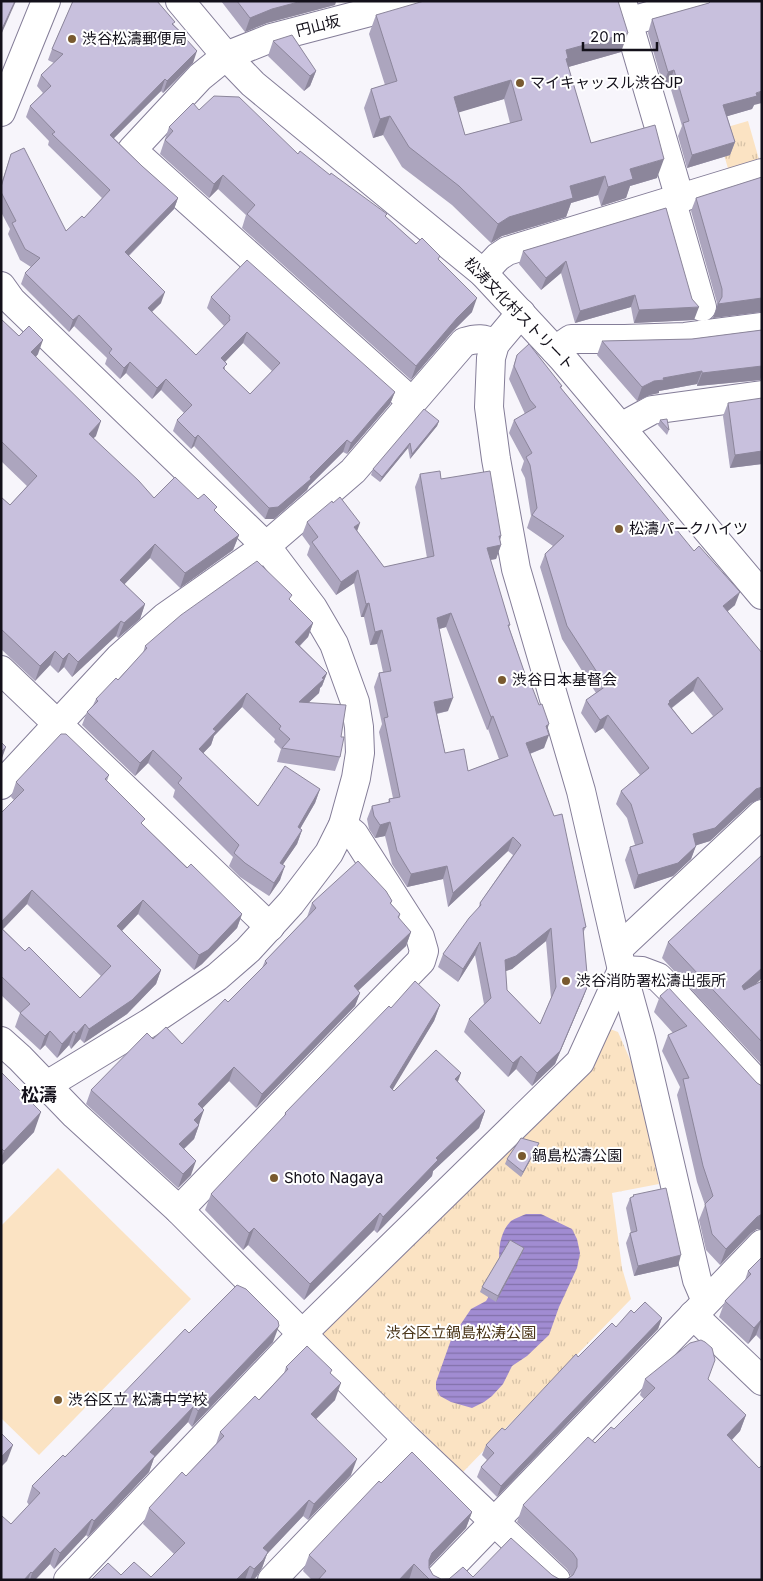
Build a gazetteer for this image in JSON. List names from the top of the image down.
{
  "streets": {
    "street": ["円山坂", "松涛文化村ストリート"]
  },
  "crossings": [
    ["円山坂", "松涛文化村ストリート"]
  ],
  "districts": ["松濤"],
  "parks": ["渋谷区立鍋島松涛公園"],
  "places": [
    "渋谷松濤郵便局",
    "マイキャッスル渋谷JP",
    "松濤パークハイツ",
    "渋谷日本基督会",
    "渋谷消防署松濤出張所",
    "鍋島松濤公園",
    "Shoto Nagaya",
    "渋谷区立 松濤中学校"
  ],
  "scale_bar": "20 m"
}
